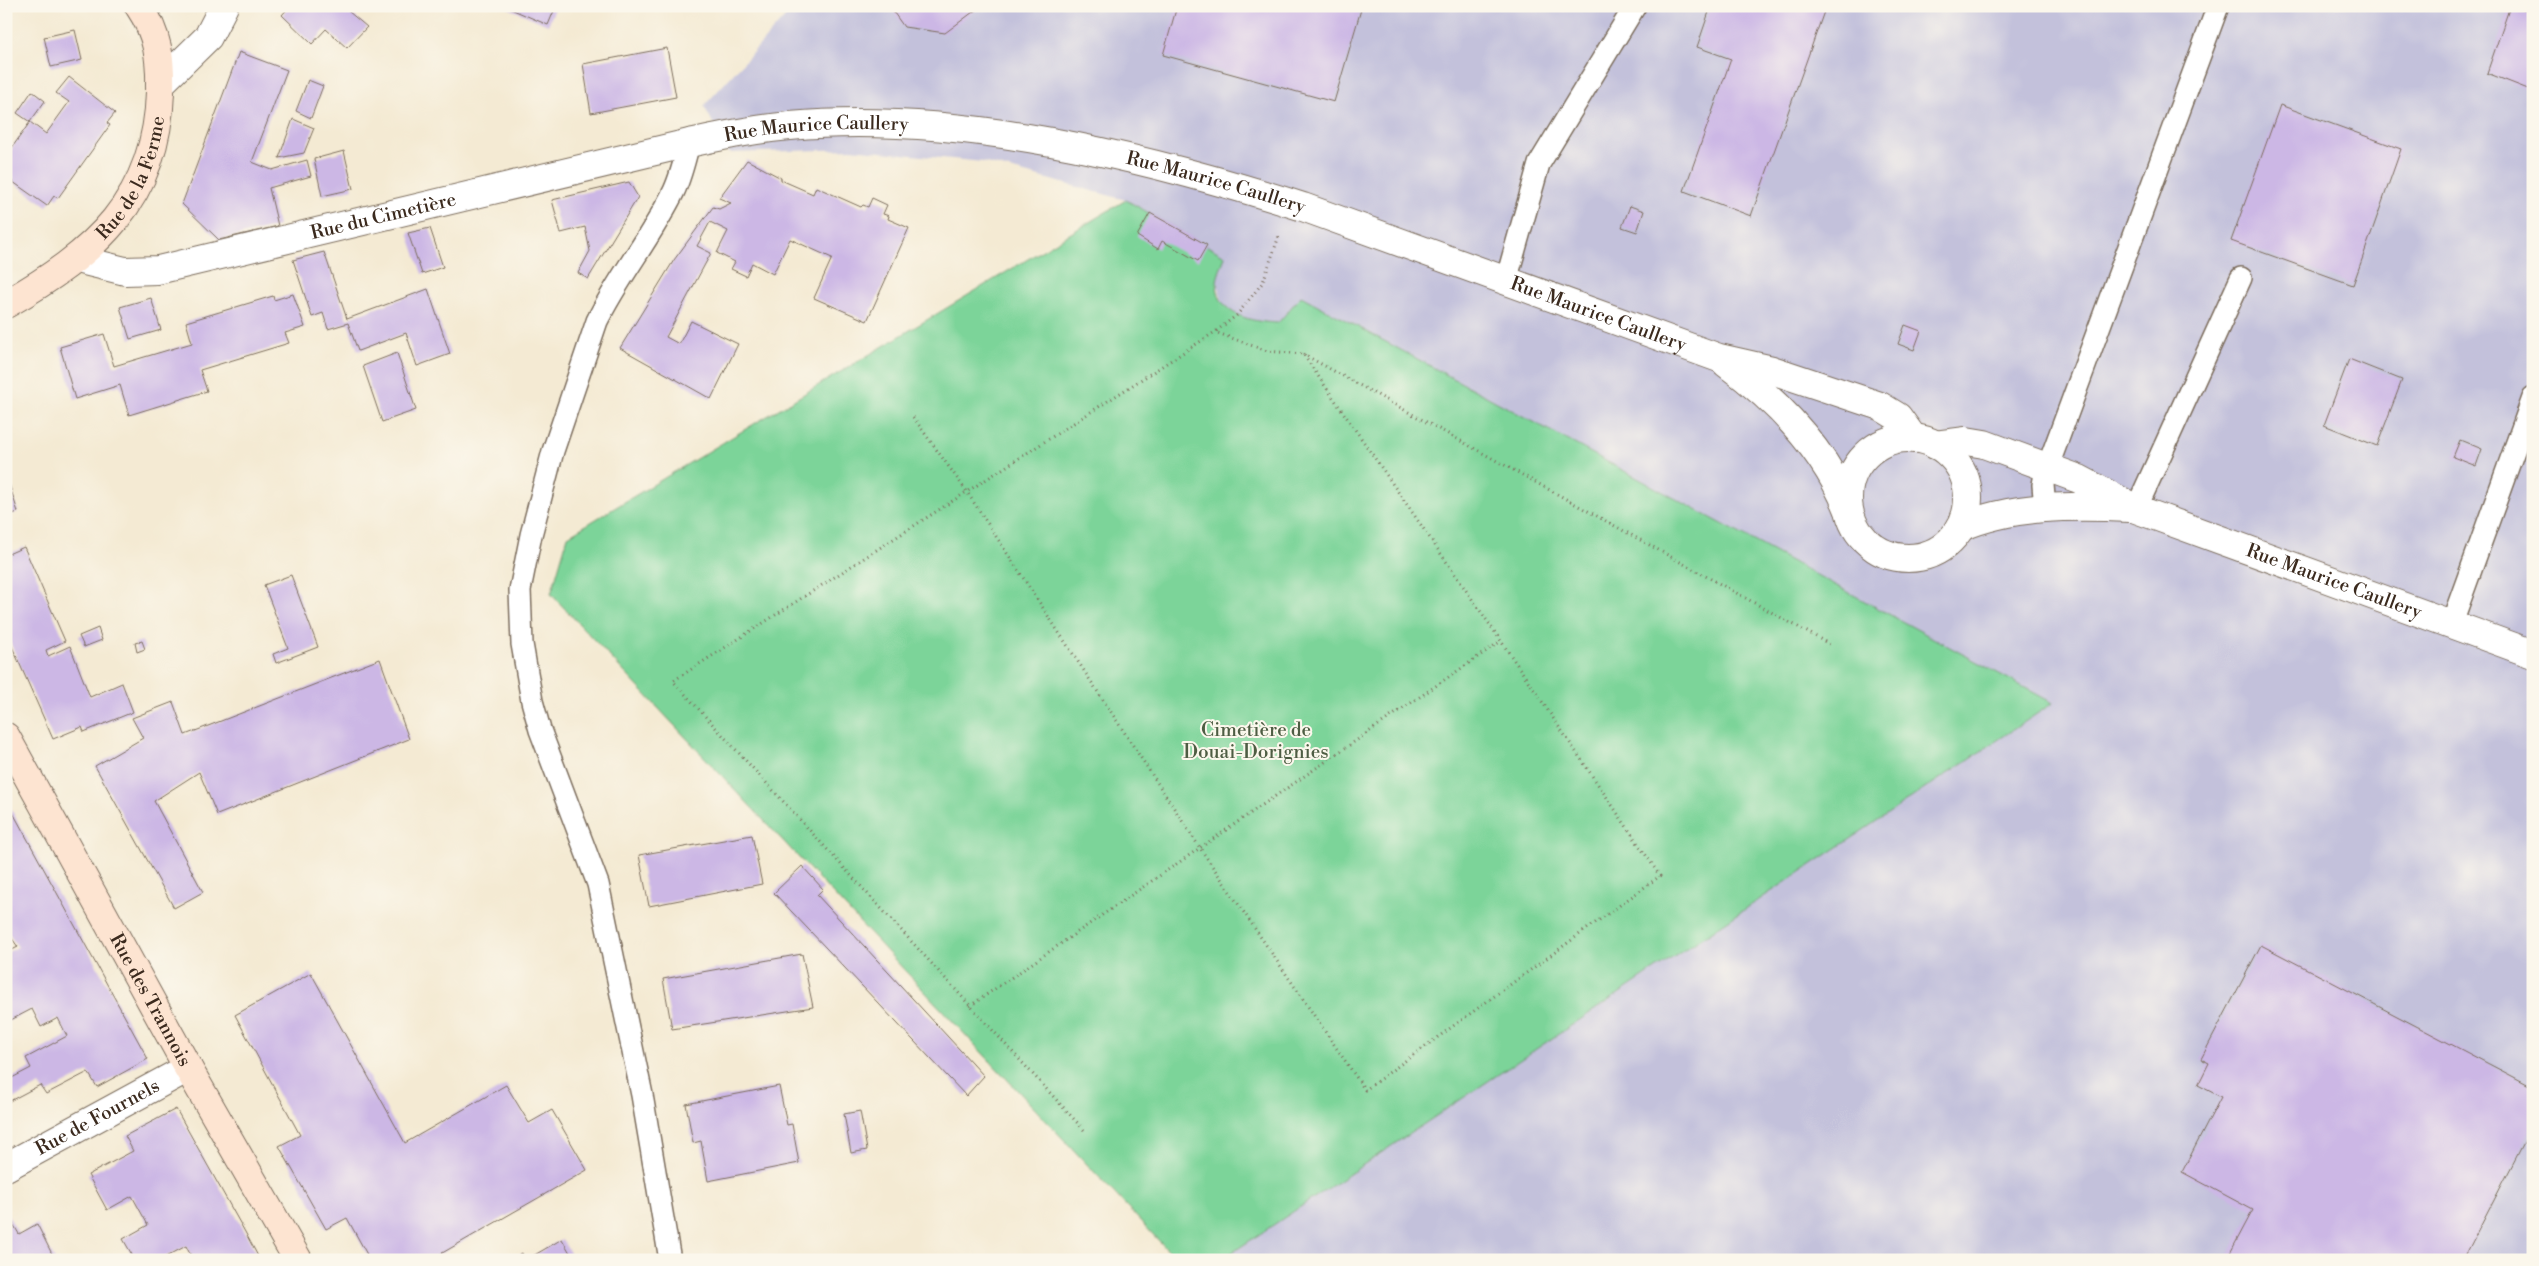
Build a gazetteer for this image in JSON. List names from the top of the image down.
{
  "streets": {
    "street": [
      "Rue Maurice Caullery",
      "Rue de la Ferme",
      "Rue du Cimetière",
      "Rue des Trannois",
      "Rue de Fournels"
    ]
  },
  "crossings": [
    ["Rue Maurice Caullery", "Rue du Cimetière"],
    ["Rue de la Ferme", "Rue du Cimetière"],
    ["Rue des Trannois", "Rue de Fournels"]
  ],
  "parks": ["Cimetière de Douai-Dorignies"]
}
